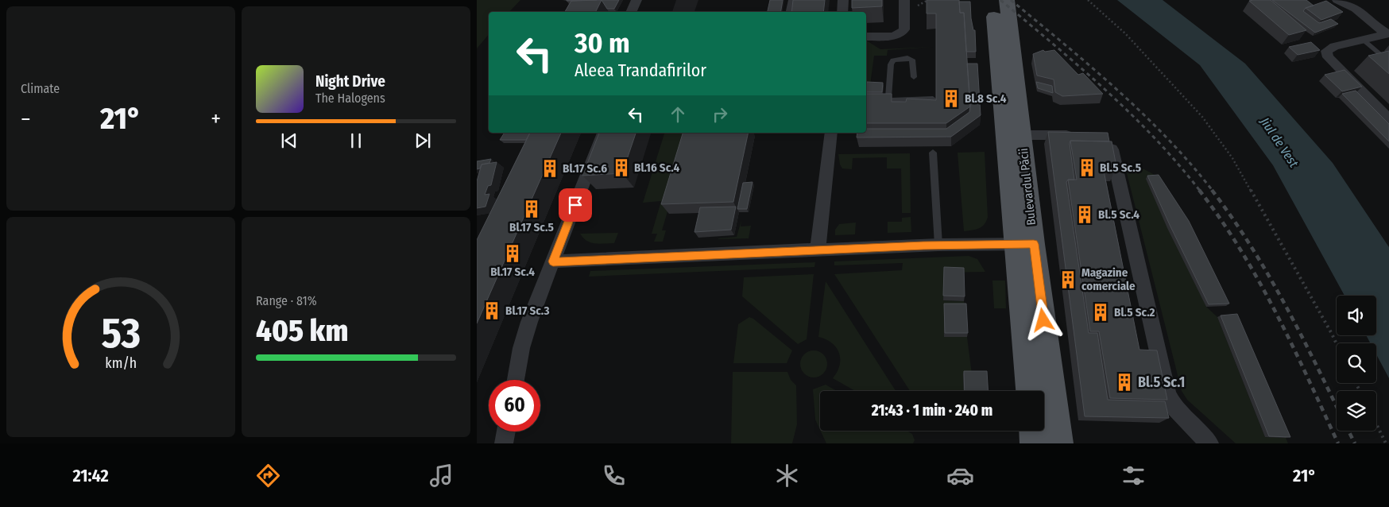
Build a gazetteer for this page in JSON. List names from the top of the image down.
{
  "streets": {
    "main road": ["Bulevardul Păcii"]
  },
  "water": ["Jiul de Vest"],
  "places": {
    "building": [
      "Bl.8 Sc.4",
      "Bl.16 Sc.4",
      "Bl.5 Sc.5",
      "Bl.17 Sc.6",
      "Bl.17 Sc.5",
      "Bl.5 Sc.4",
      "Bl.17 Sc.4",
      "Magazine comerciale",
      "Bl.17 Sc.3",
      "Bl.5 Sc.2",
      "Bl.5 Sc.1"
    ]
  },
  "page": {
    "tile": [
      "Climate",
      ["Range · 81%", "405 km"]
    ],
    "turn": ["30 m", "Aleea Trandafirilor"],
    "song": ["Night Drive", "The Halogens"],
    "heat": ["−", "21°", "+"],
    "limit": "60",
    "trip": "21:43 · 1 min · 240 m",
    "tabs": ["21:42", "21°"],
    "gauge": ["53", "km/h"]
  }
}
